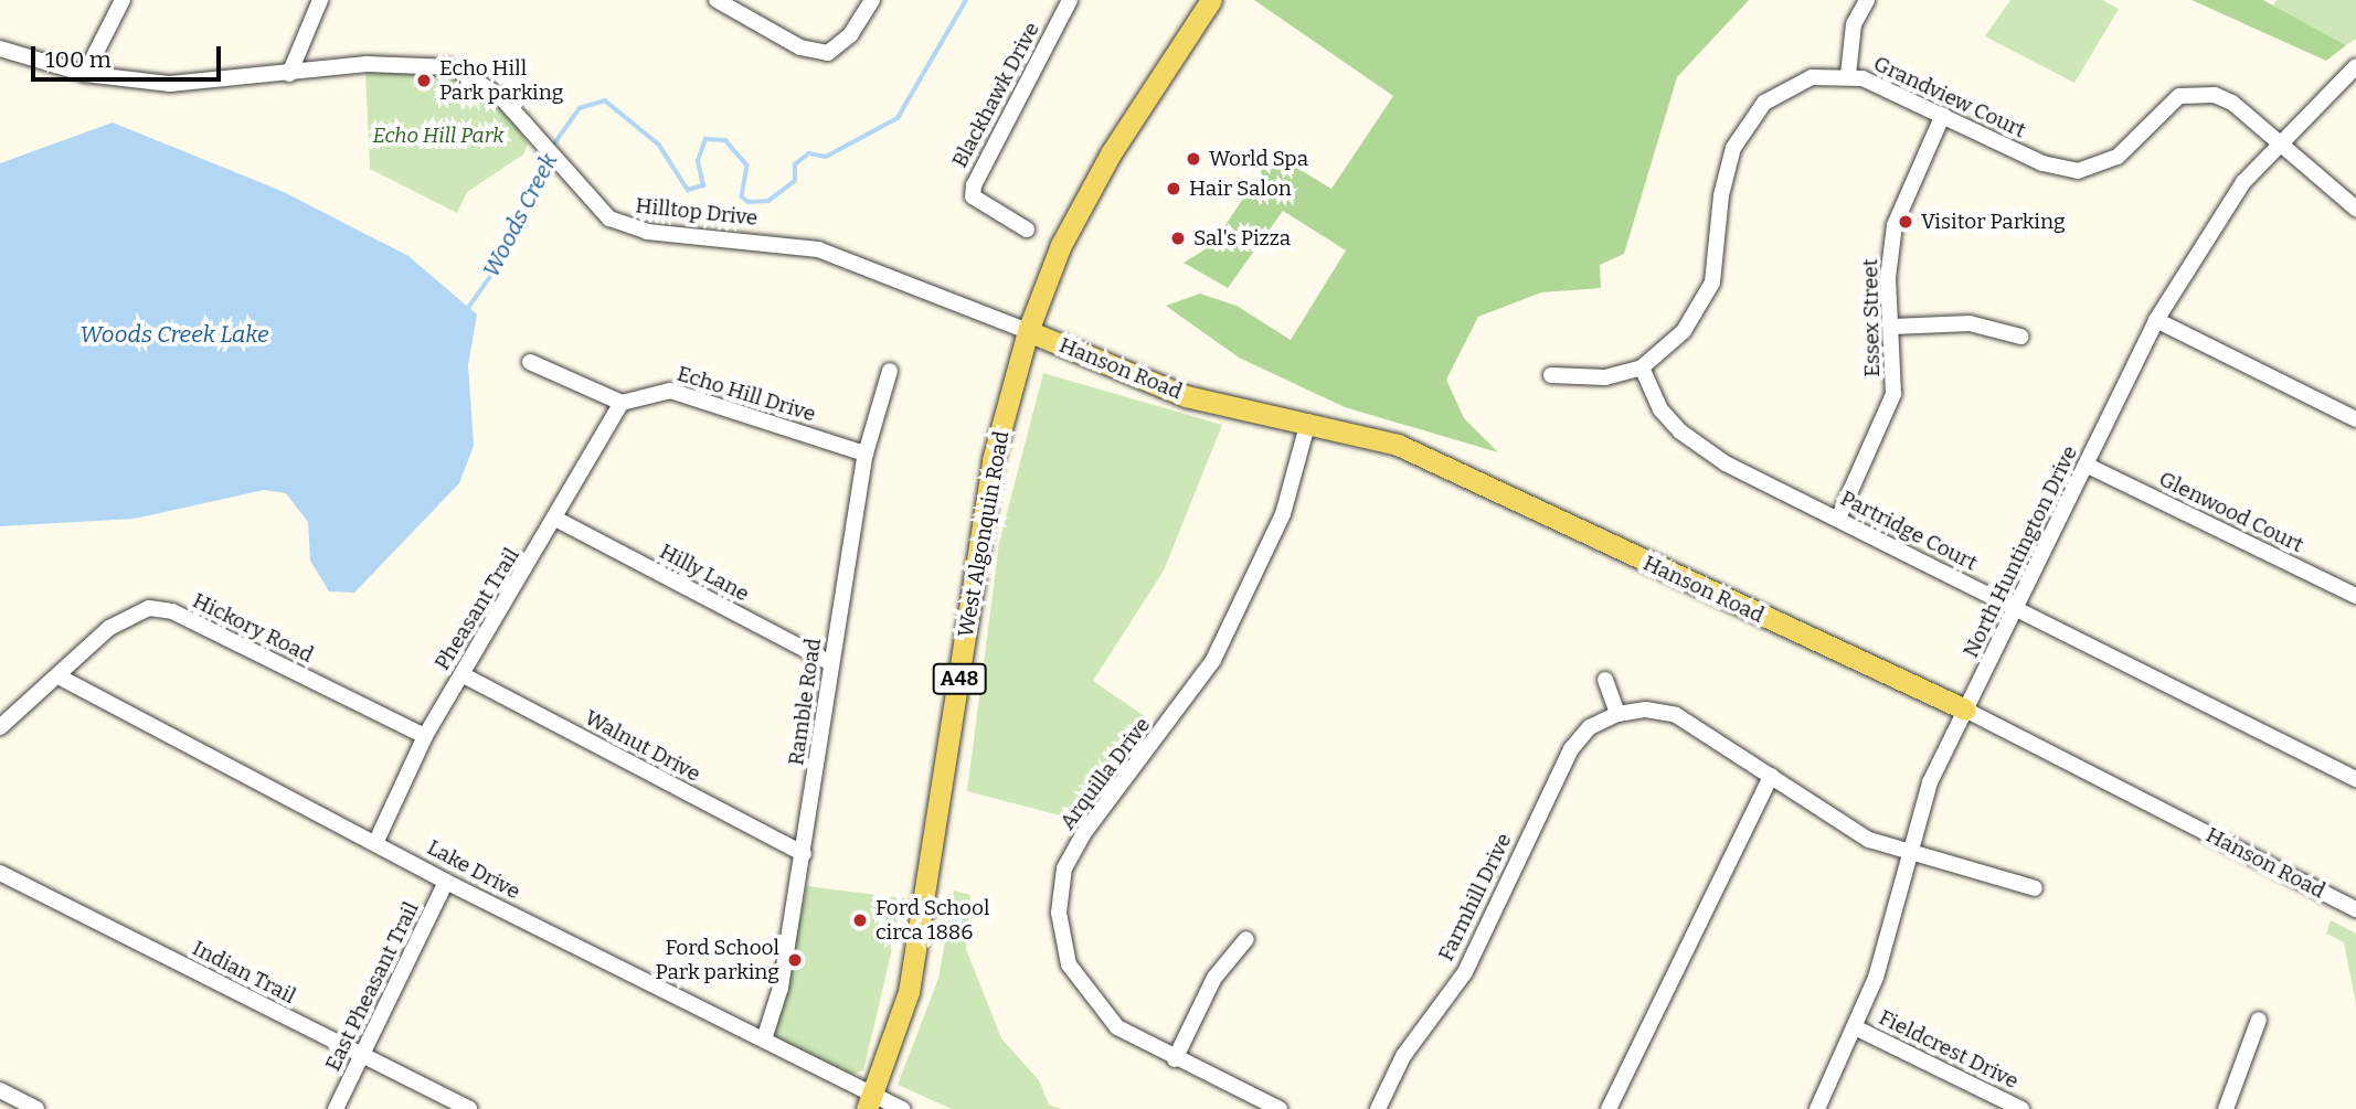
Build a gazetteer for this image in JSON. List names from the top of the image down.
{
  "streets": {
    "main road": ["Hanson Road", "West Algonquin Road", "A48"],
    "street": [
      "Blackhawk Drive",
      "Grandview Court",
      "Hilltop Drive",
      "Essex Street",
      "Echo Hill Drive",
      "Glenwood Court",
      "Partridge Court",
      "North Huntington Drive",
      "Hilly Lane",
      "Pheasant Trail",
      "Hickory Road",
      "Ramble Road",
      "Walnut Drive",
      "Arquilla Drive",
      "Lake Drive",
      "Farmhill Drive",
      "Indian Trail",
      "East Pheasant Trail",
      "Fieldcrest Drive"
    ]
  },
  "crossings": [
    ["Grandview Court", "Essex Street"],
    ["Grandview Court", "Partridge Court"],
    ["Grandview Court", "North Huntington Drive"],
    ["Hilltop Drive", "Hanson Road"],
    ["Hilltop Drive", "West Algonquin Road"],
    ["Essex Street", "Partridge Court"],
    ["Hanson Road", "West Algonquin Road"],
    ["Hanson Road", "North Huntington Drive"],
    ["Hanson Road", "Arquilla Drive"],
    ["Echo Hill Drive", "Pheasant Trail"],
    ["Echo Hill Drive", "Ramble Road"],
    ["Glenwood Court", "North Huntington Drive"],
    ["Partridge Court", "North Huntington Drive"],
    ["West Algonquin Road", "Lake Drive"],
    ["North Huntington Drive", "Farmhill Drive"],
    ["North Huntington Drive", "Fieldcrest Drive"],
    ["Hilly Lane", "Pheasant Trail"],
    ["Hilly Lane", "Ramble Road"],
    ["Pheasant Trail", "Hickory Road"],
    ["Pheasant Trail", "Walnut Drive"],
    ["Pheasant Trail", "Lake Drive"],
    ["Hickory Road", "Lake Drive"],
    ["Ramble Road", "Walnut Drive"],
    ["Ramble Road", "Lake Drive"],
    ["Lake Drive", "East Pheasant Trail"],
    ["Indian Trail", "East Pheasant Trail"]
  ],
  "water": ["Woods Creek", "Woods Creek Lake"],
  "parks": ["Echo Hill Park"],
  "places": [
    "Echo Hill Park parking",
    "World Spa",
    "Hair Salon",
    "Visitor Parking",
    "Sal's Pizza",
    "Ford School circa 1886",
    "Ford School Park parking"
  ],
  "scale_bar": "100 m"
}
